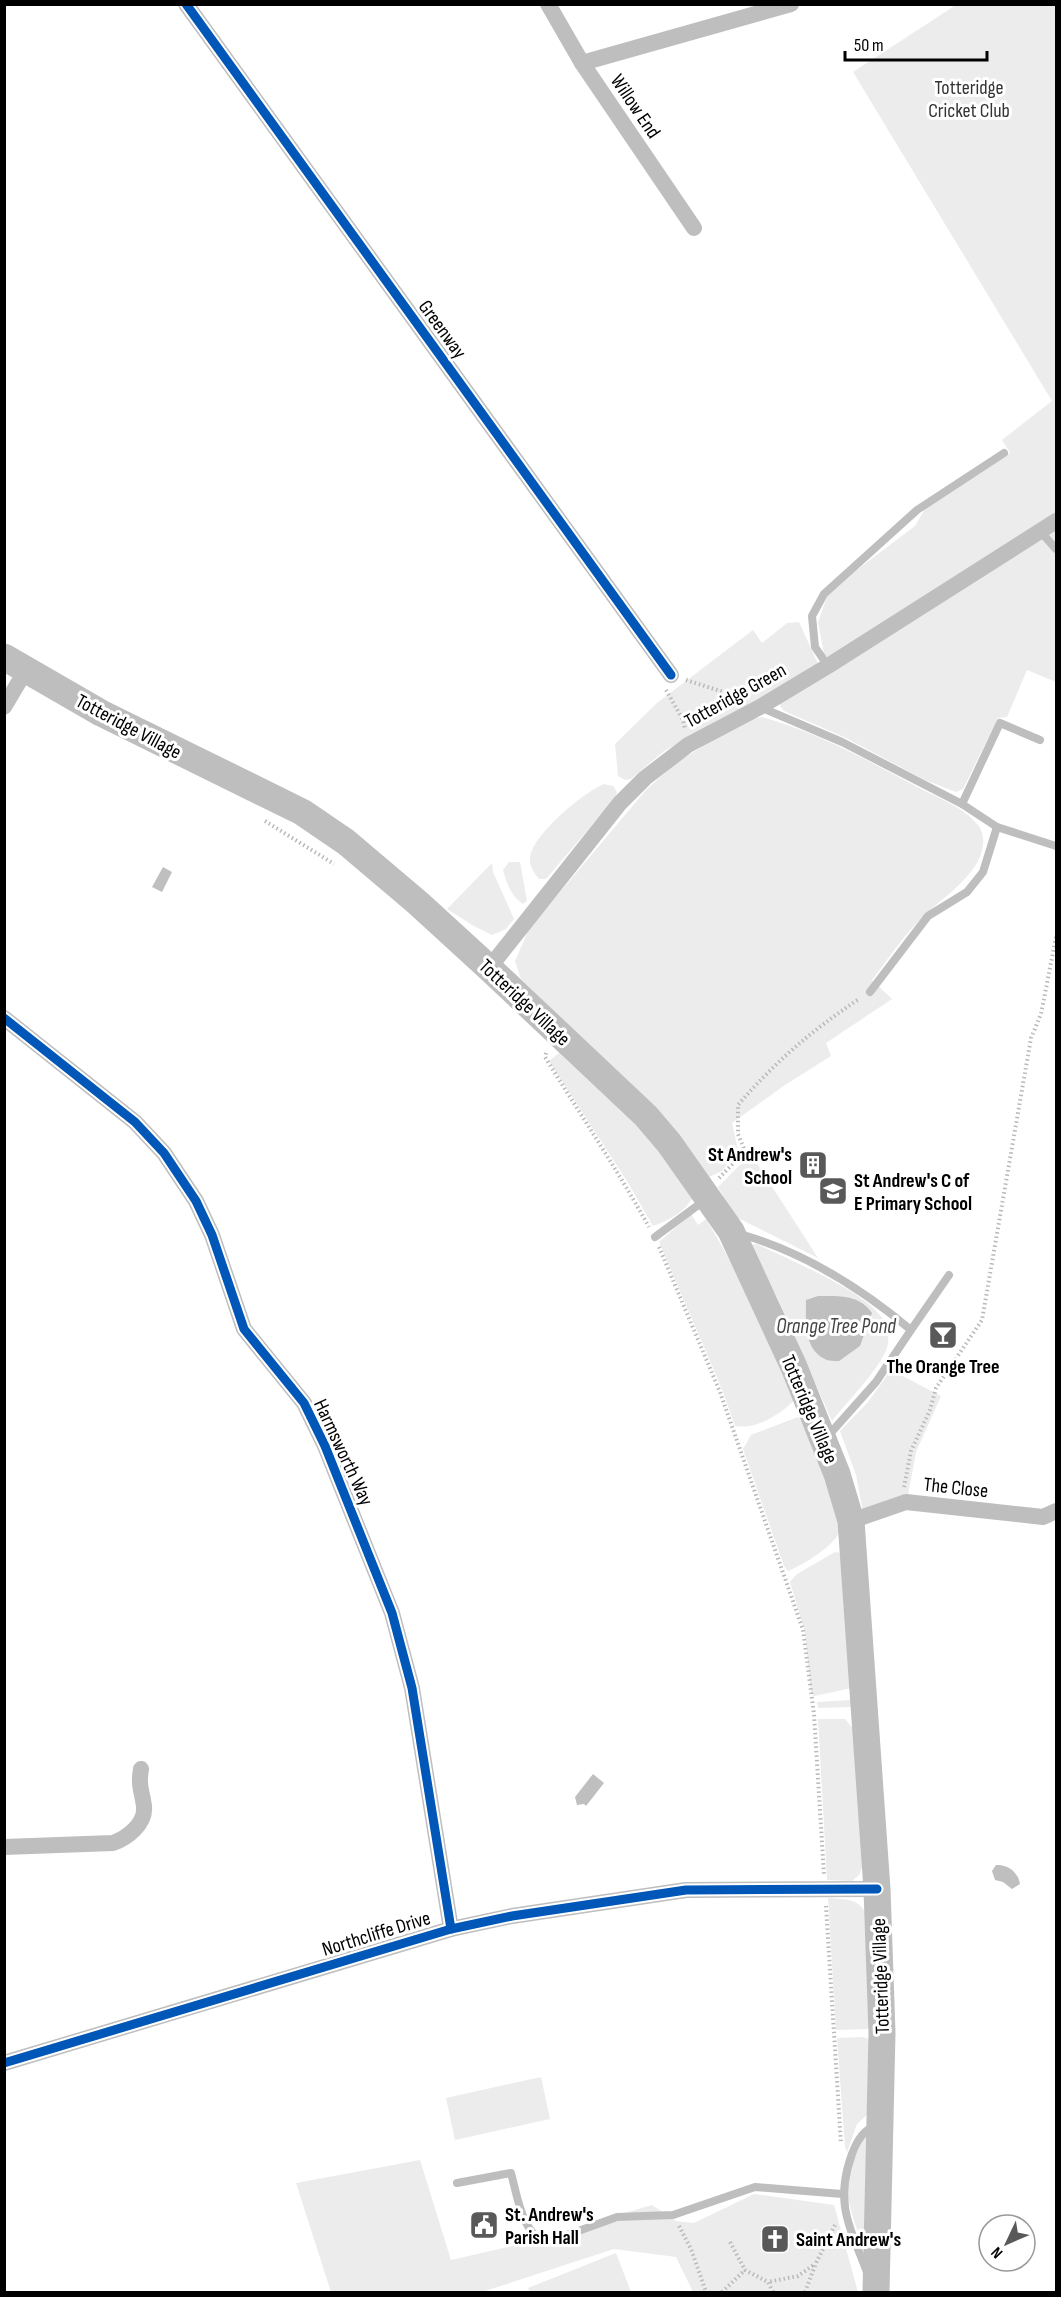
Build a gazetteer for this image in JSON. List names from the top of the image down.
{
  "streets": {
    "main road": ["Totteridge Village"],
    "street": [
      "Willow End",
      "Greenway",
      "Totteridge Green",
      "Harmsworth Way",
      "The Close",
      "Northcliffe Drive"
    ]
  },
  "crossings": [
    ["Totteridge Green", "Totteridge Village"],
    ["Totteridge Village", "The Close"],
    ["Totteridge Village", "Northcliffe Drive"],
    ["Harmsworth Way", "Northcliffe Drive"]
  ],
  "water": ["Orange Tree Pond"],
  "parks": ["Totteridge Cricket Club"],
  "places": {
    "building": ["St Andrew's School"],
    "school or university": ["St Andrew's C of E Primary School"],
    "bar": ["The Orange Tree"],
    "public building": ["St. Andrew's Parish Hall"],
    "church": ["Saint Andrew's"]
  },
  "scale_bar": "50 m",
  "north": "bottom left"
}
